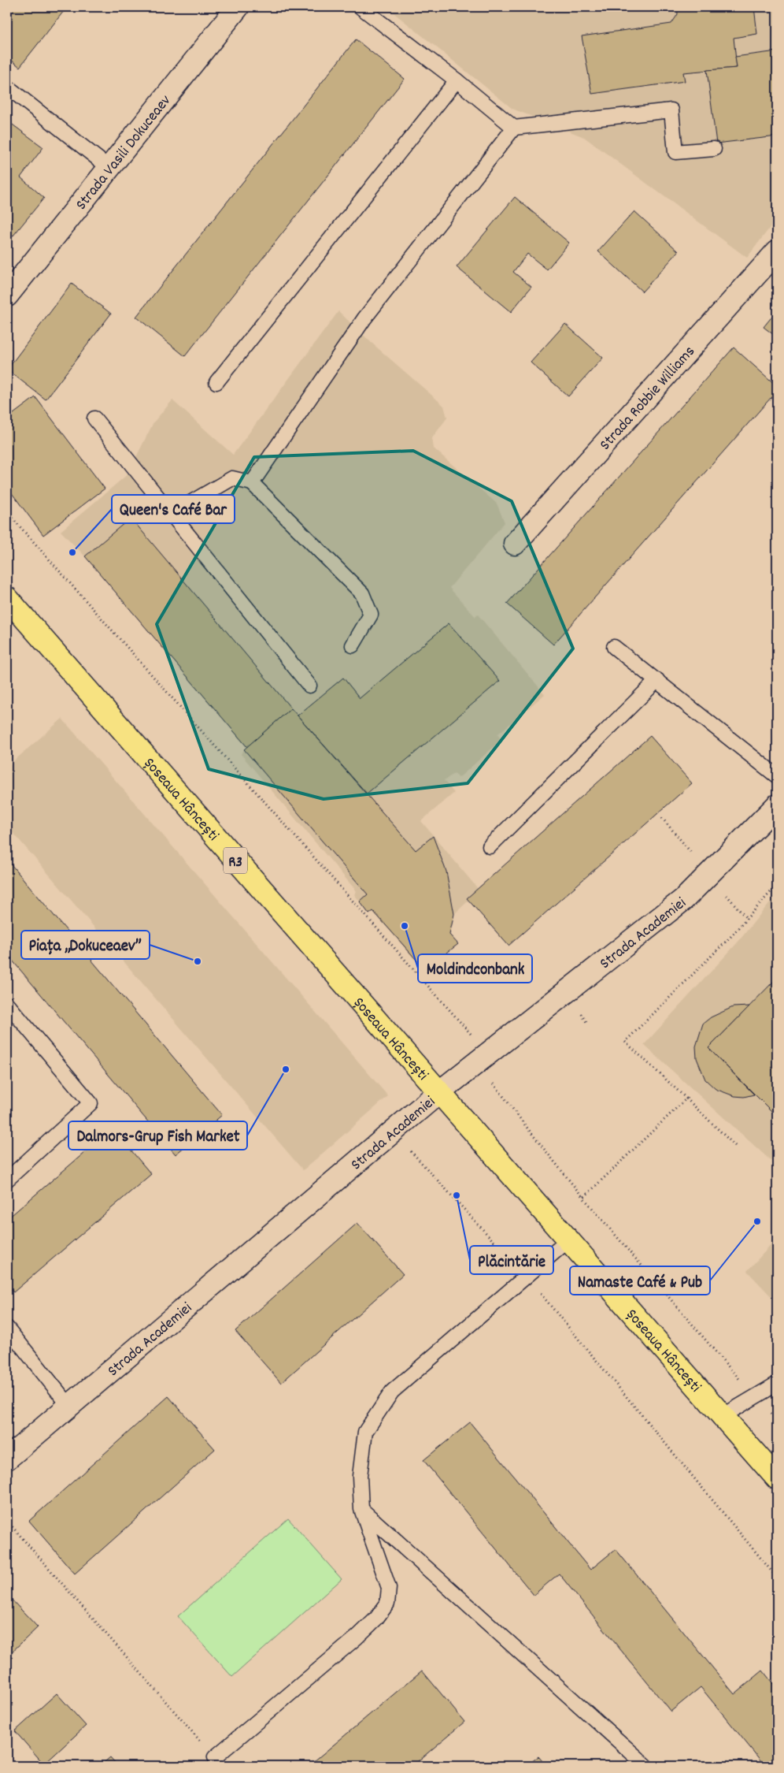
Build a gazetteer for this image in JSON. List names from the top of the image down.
{
  "streets": {
    "main road": ["Șoseaua Hâncești", "R3"],
    "street": ["Strada Vasili Dokuceaev", "Strada Robbie Williams", "Strada Academiei"]
  },
  "crossings": [
    ["Șoseaua Hâncești", "Strada Academiei"]
  ],
  "places": [
    "Queen's Café Bar",
    "Moldindconbank",
    "Piața „Dokuceaev”",
    "Dalmors-Grup Fish Market",
    "Plăcintărie",
    "Namaste Café & Pub"
  ]
}
